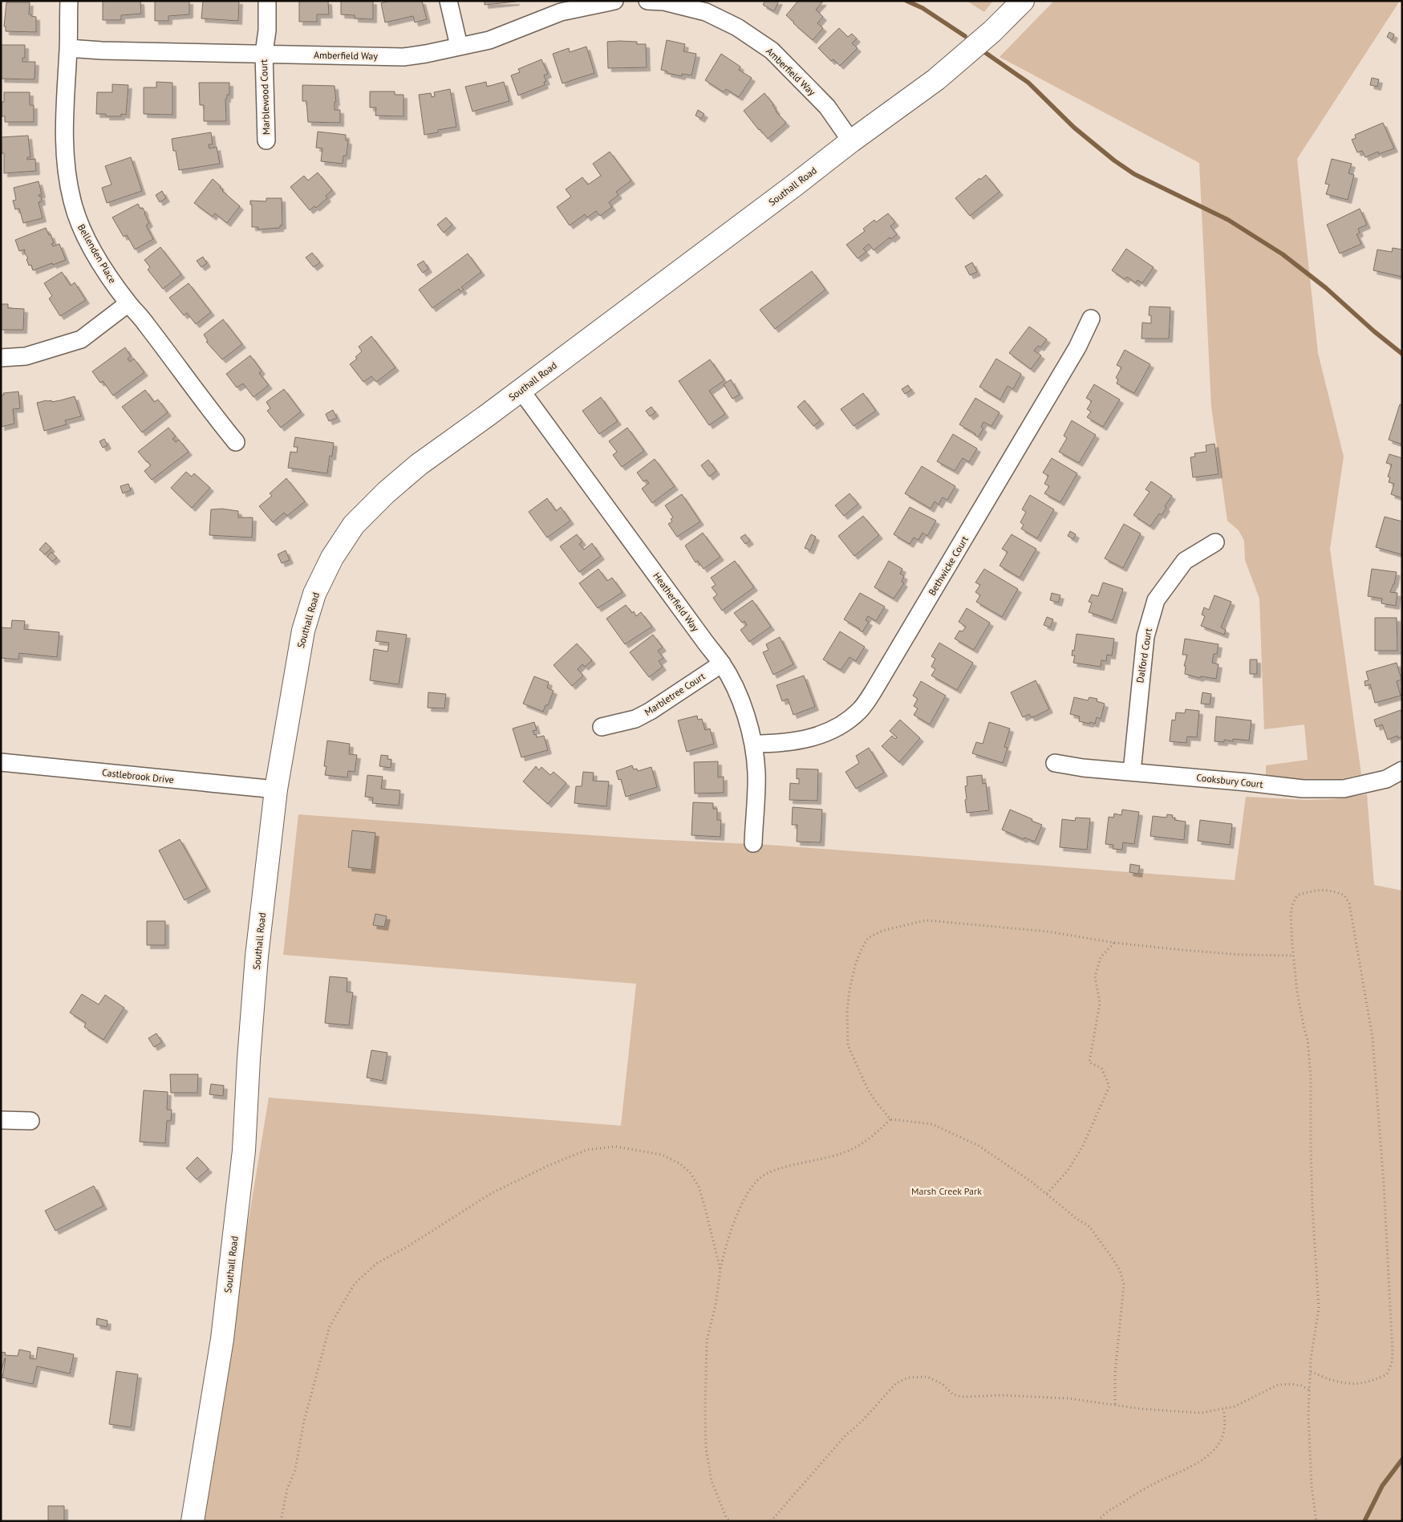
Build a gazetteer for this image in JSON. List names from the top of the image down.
{
  "streets": {
    "street": [
      "Amberfield Way",
      "Marblewood Court",
      "Southall Road",
      "Bellenden Place",
      "Bethwicke Court",
      "Heatherfield Way",
      "Dalford Court",
      "Marbletree Court",
      "Castlebrook Drive",
      "Cooksbury Court"
    ]
  },
  "crossings": [
    ["Amberfield Way", "Marblewood Court"],
    ["Amberfield Way", "Southall Road"],
    ["Amberfield Way", "Bellenden Place"],
    ["Southall Road", "Heatherfield Way"],
    ["Southall Road", "Castlebrook Drive"],
    ["Bethwicke Court", "Heatherfield Way"],
    ["Heatherfield Way", "Marbletree Court"],
    ["Dalford Court", "Cooksbury Court"]
  ],
  "parks": ["Marsh Creek Park"]
}
